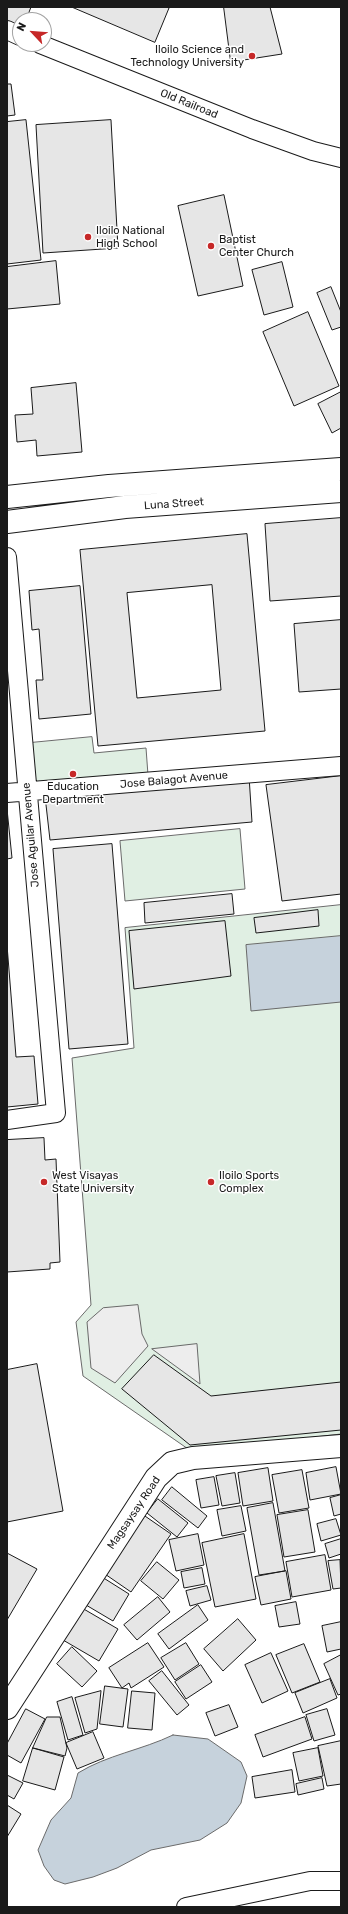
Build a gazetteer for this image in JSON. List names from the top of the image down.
{
  "streets": {
    "main road": ["Luna Street", "Magsaysay Road"],
    "street": ["Old Railroad", "Jose Balagot Avenue", "Jose Aguilar Avenue"]
  },
  "crossings": [
    ["Jose Balagot Avenue", "Jose Aguilar Avenue"]
  ],
  "places": [
    "Iloilo Science and Technology University",
    "Iloilo National High School",
    "Baptist Center Church",
    "Education Department",
    "West Visayas State University",
    "Iloilo Sports Complex"
  ],
  "north": "top left"
}
